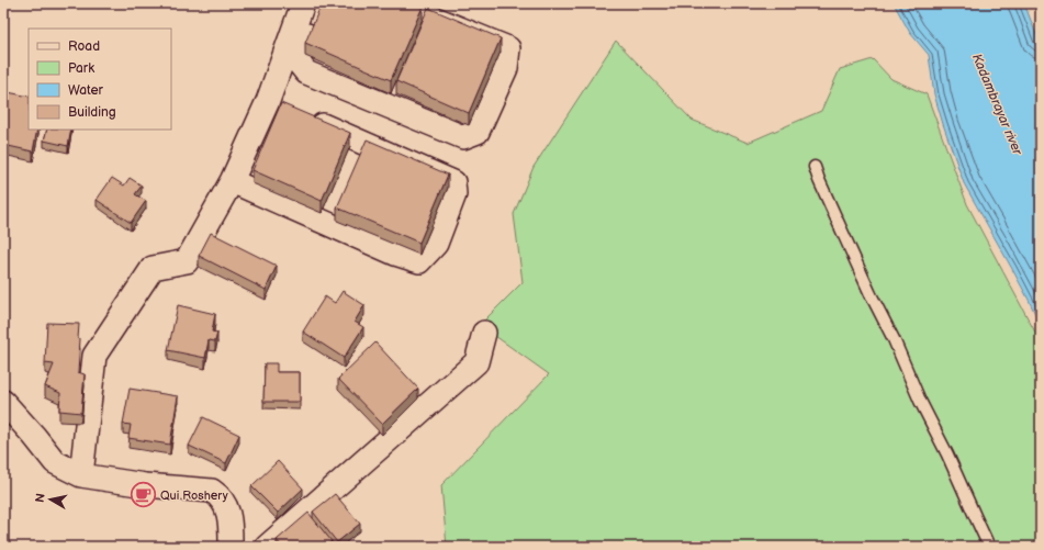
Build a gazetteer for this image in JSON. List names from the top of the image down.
{
  "water": ["Kadambrayar river"],
  "places": {
    "cafe": ["Qui Roshery"]
  },
  "legend": [
    "Road",
    "Park",
    "Water",
    "Building"
  ],
  "north": "left"
}
